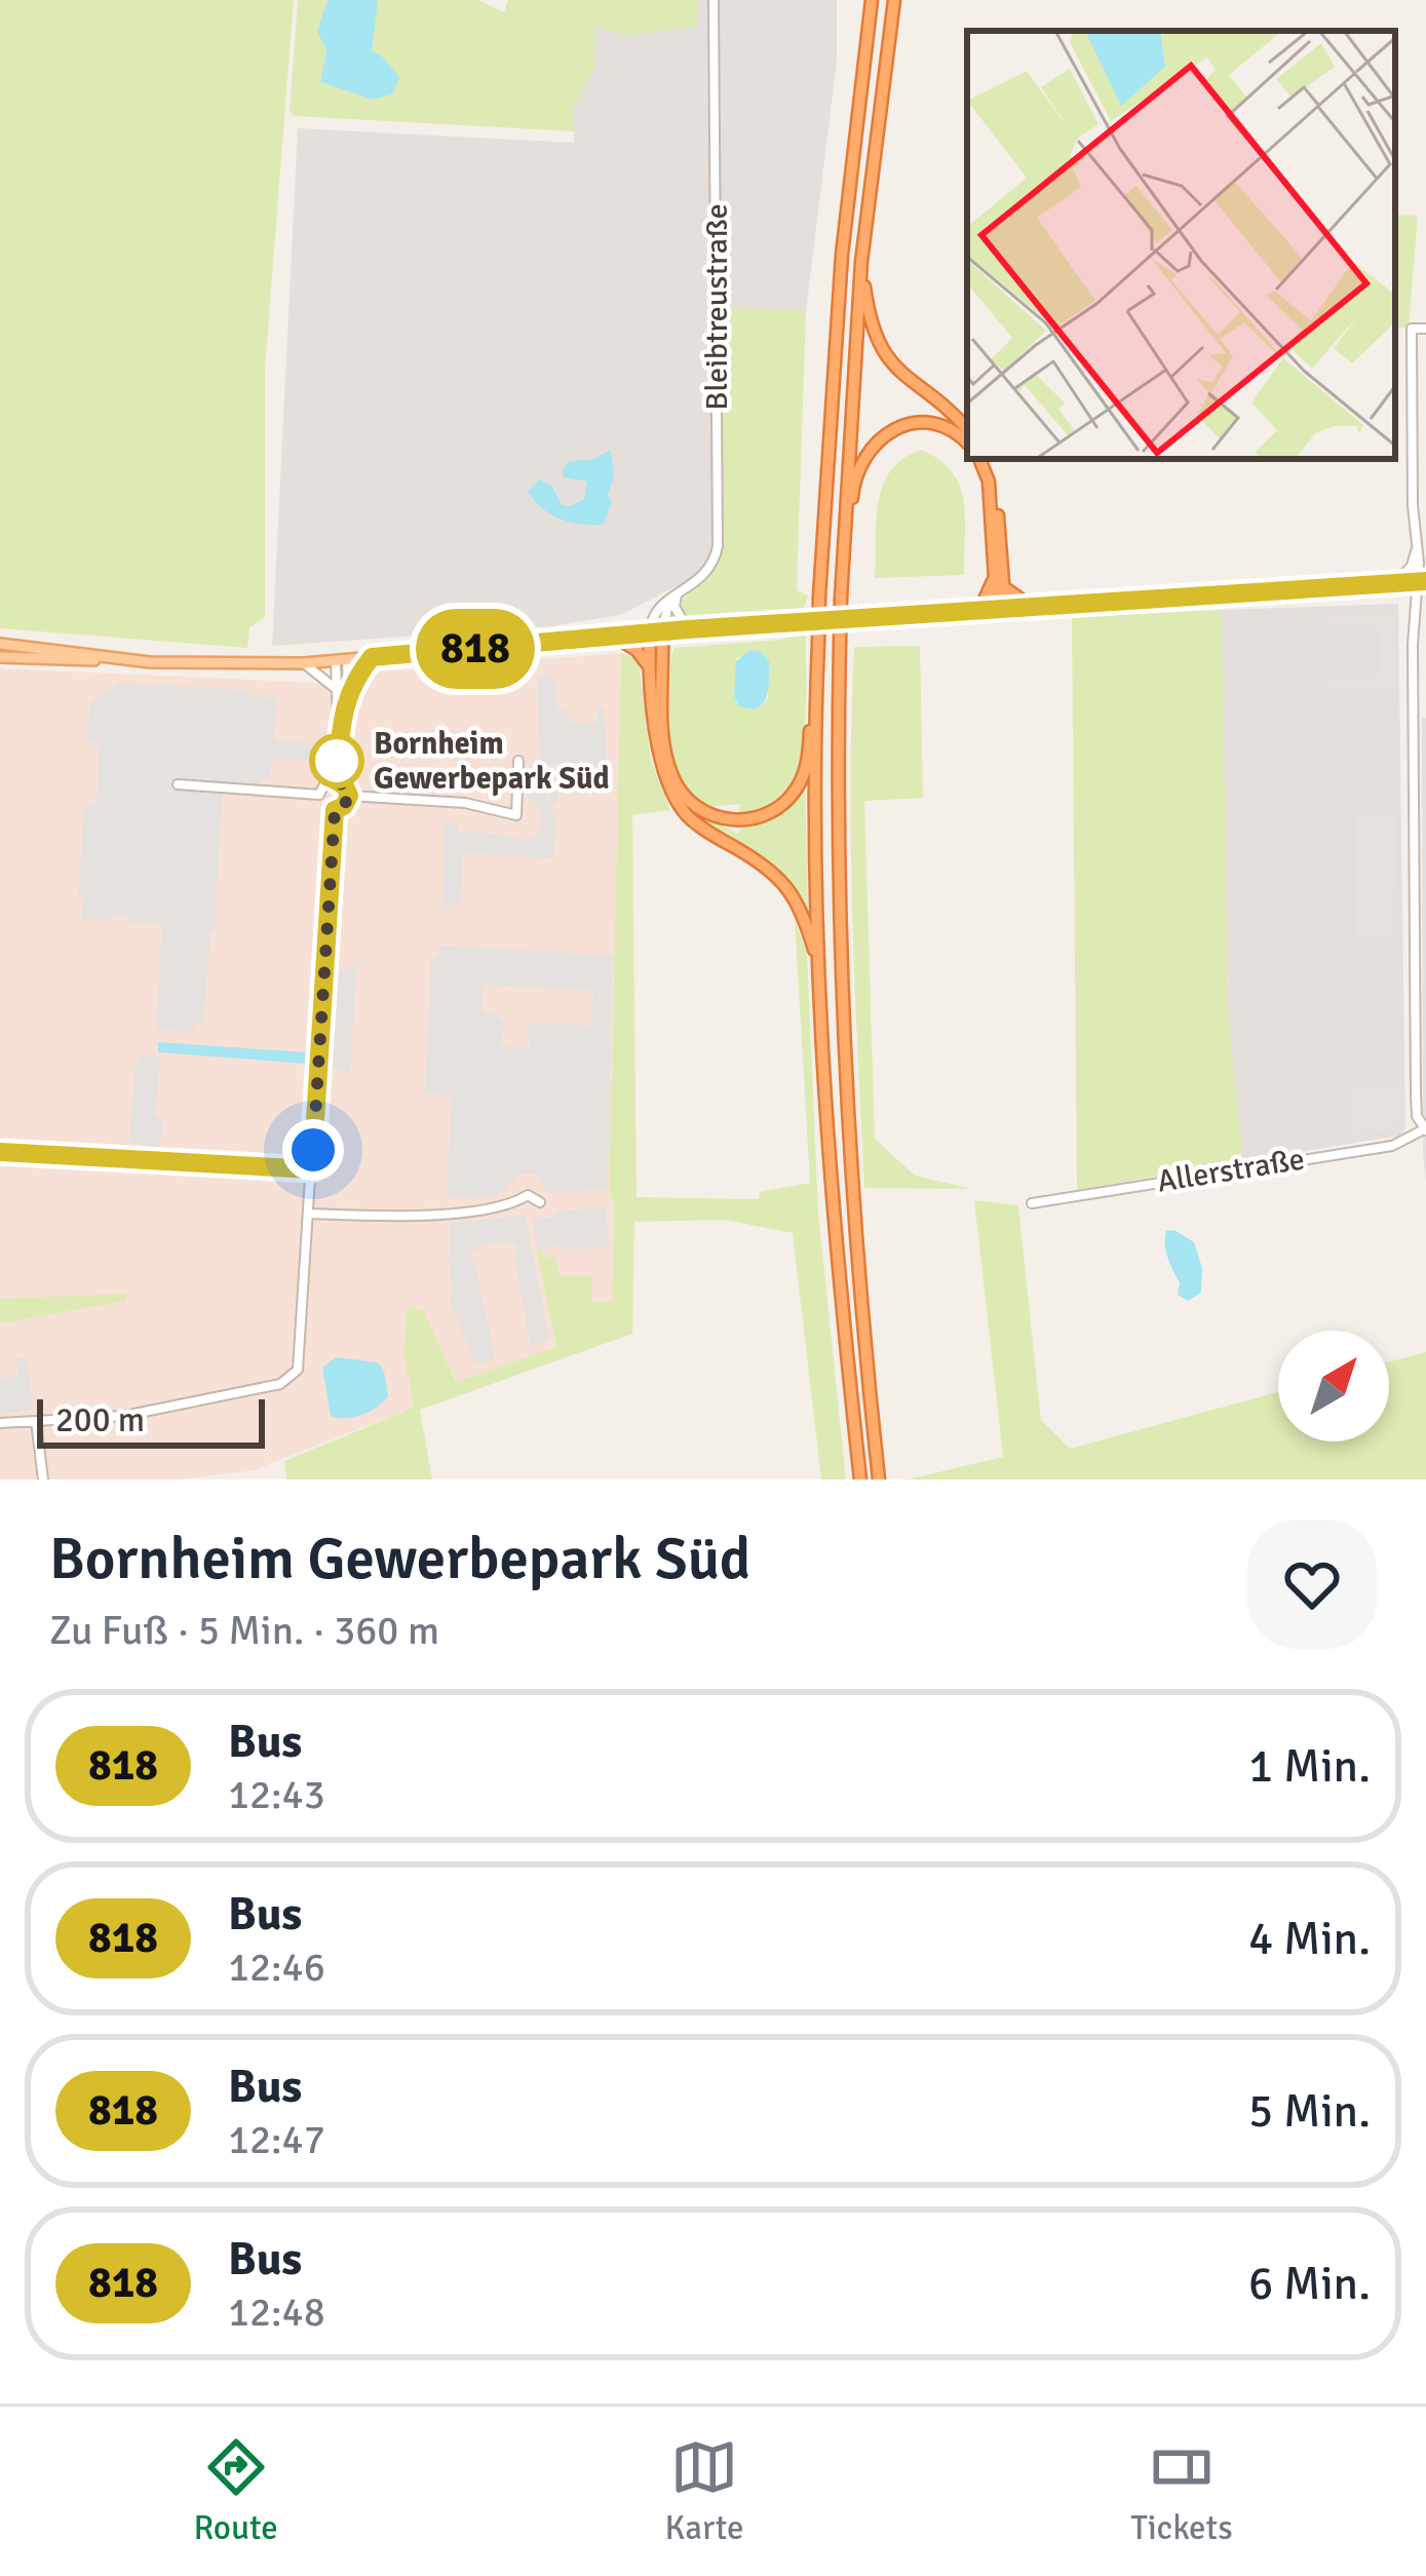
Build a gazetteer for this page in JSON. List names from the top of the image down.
{
  "streets": {
    "street": ["Bleibtreustraße", "Allerstraße"]
  },
  "places": ["Bornheim Gewerbepark Süd"],
  "lines": ["bus line 818"],
  "scale_bar": "200 m",
  "north": "top right",
  "page": {
    "on_map": "818",
    "scale": "200 m",
    "heading": ["Bornheim Gewerbepark Süd", "Zu Fuß · 5 Min. · 360 m"],
    "list": [
      {
        "mark": "818",
        "name": "Bus",
        "note": "12:43",
        "value": "1 Min."
      },
      {
        "mark": "818",
        "name": "Bus",
        "note": "12:46",
        "value": "4 Min."
      },
      {
        "mark": "818",
        "name": "Bus",
        "note": "12:47",
        "value": "5 Min."
      },
      {
        "mark": "818",
        "name": "Bus",
        "note": "12:48",
        "value": "6 Min."
      }
    ],
    "tabs": ["Route", "Karte", "Tickets"]
  }
}
